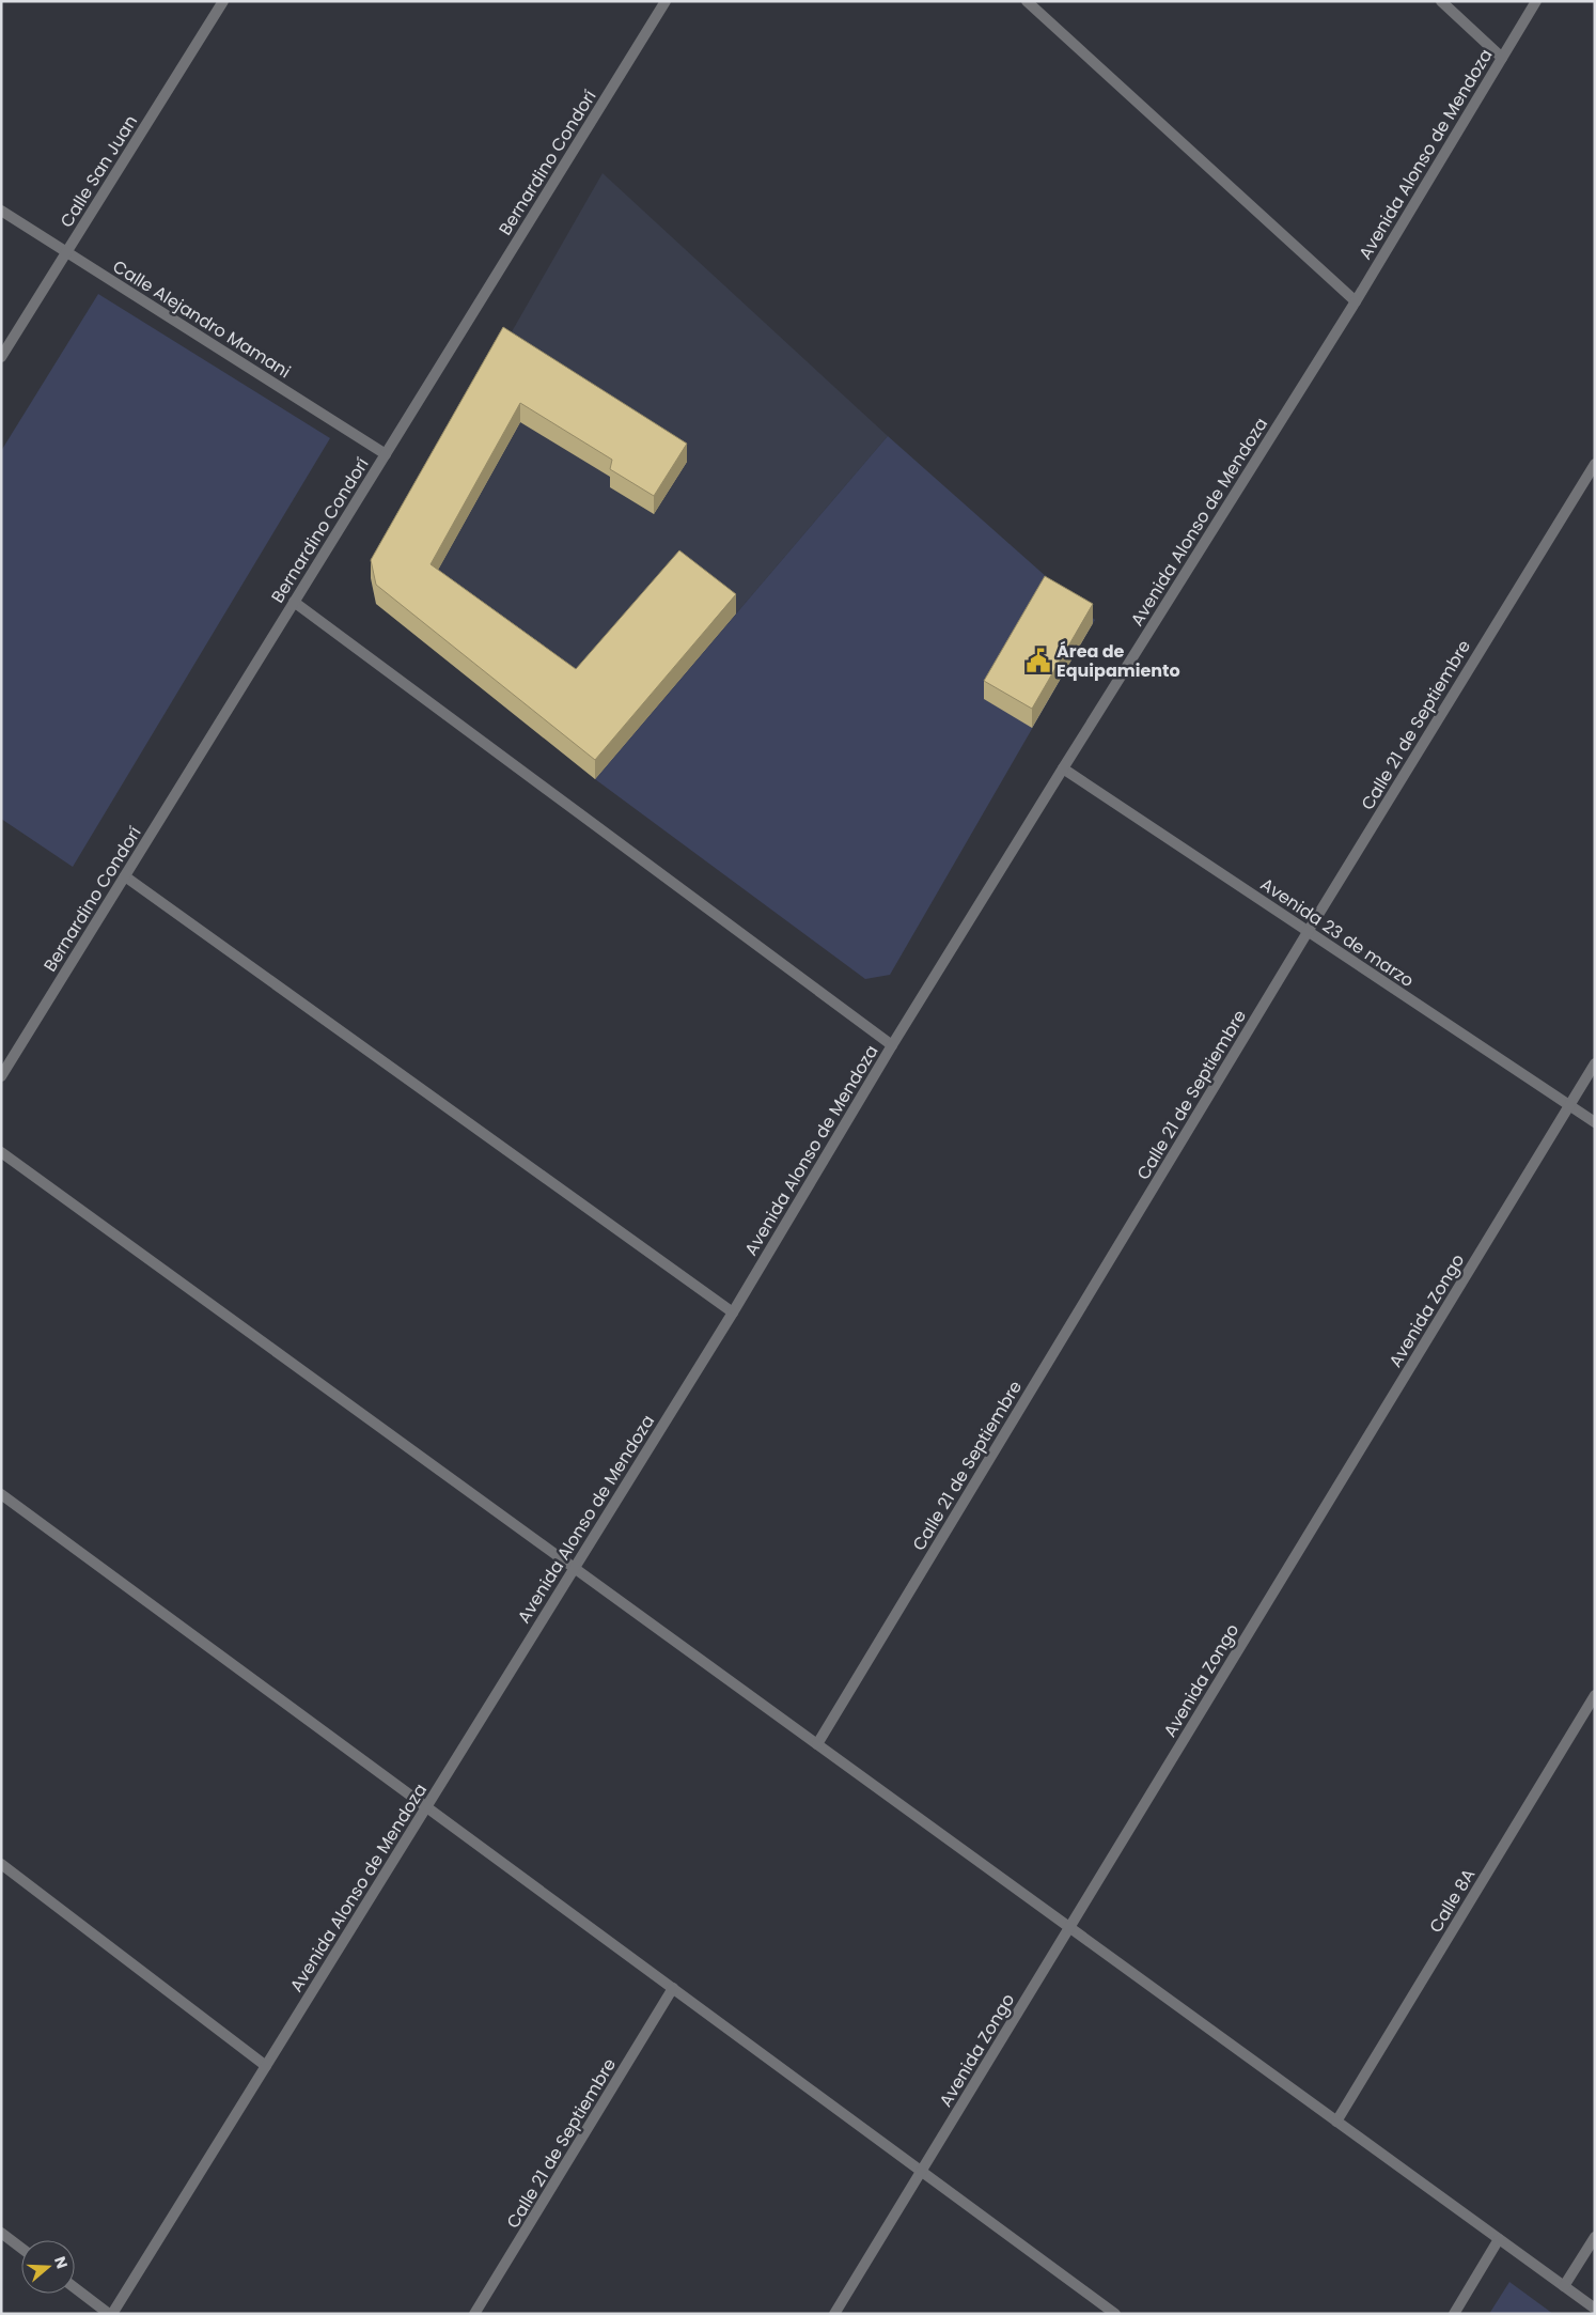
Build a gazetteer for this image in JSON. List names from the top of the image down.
{
  "streets": {
    "street": [
      "Avenida Alonso de Mendoza",
      "Bernardino Condorí",
      "Calle San Juan",
      "Calle Alejandro Mamani",
      "Calle 21 de Septiembre",
      "Avenida 23 de marzo",
      "Avenida Zongo",
      "Calle 8A"
    ]
  },
  "crossings": [
    ["Avenida Alonso de Mendoza", "Avenida 23 de marzo"],
    ["Bernardino Condorí", "Calle Alejandro Mamani"],
    ["Calle San Juan", "Calle Alejandro Mamani"],
    ["Calle 21 de Septiembre", "Avenida 23 de marzo"],
    ["Avenida 23 de marzo", "Avenida Zongo"]
  ],
  "places": {
    "public building": ["Área de Equipamiento"]
  },
  "north": "right"
}
